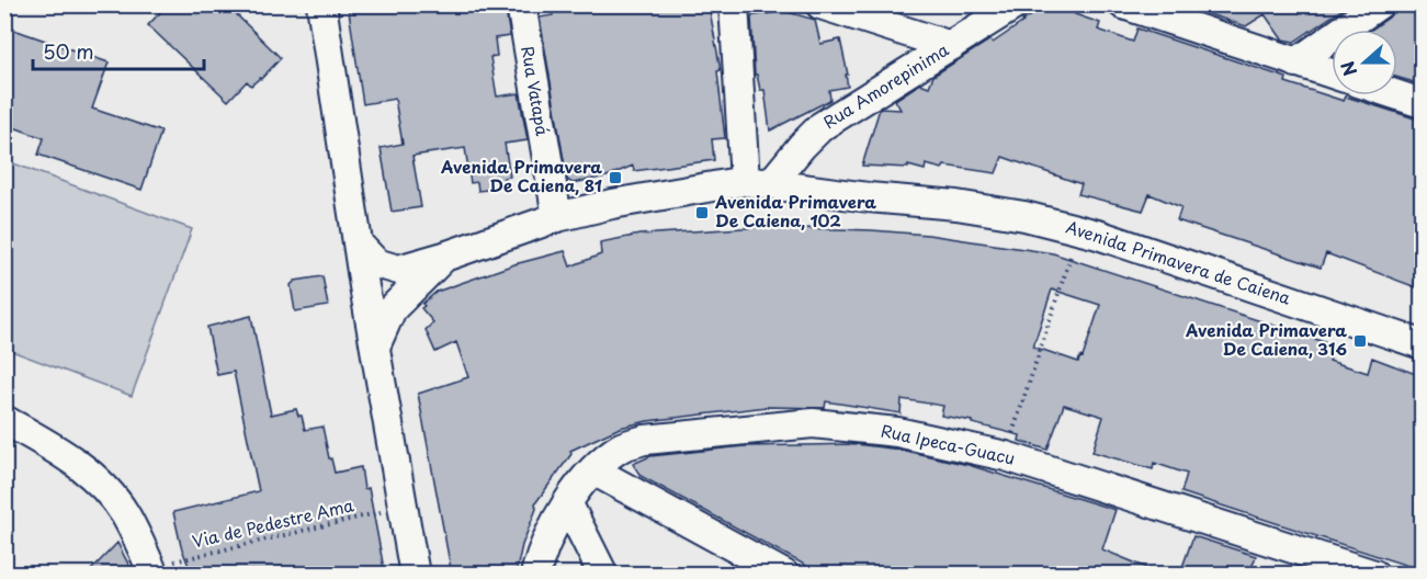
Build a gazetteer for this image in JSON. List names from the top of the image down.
{
  "streets": {
    "street": [
      "Rua Amorepinima",
      "Rua Vatapá",
      "Avenida Primavera de Caiena",
      "Rua Ipeca-Guacu"
    ],
    "path": ["Via de Pedestre Ama"]
  },
  "crossings": [
    ["Rua Amorepinima", "Avenida Primavera de Caiena"],
    ["Rua Vatapá", "Avenida Primavera de Caiena"]
  ],
  "places": {
    "transit": ["Avenida Primavera De Caiena, 81", "Avenida Primavera De Caiena, 102", "Avenida Primavera De Caiena, 316"]
  },
  "scale_bar": "50 m",
  "north": "left"
}
